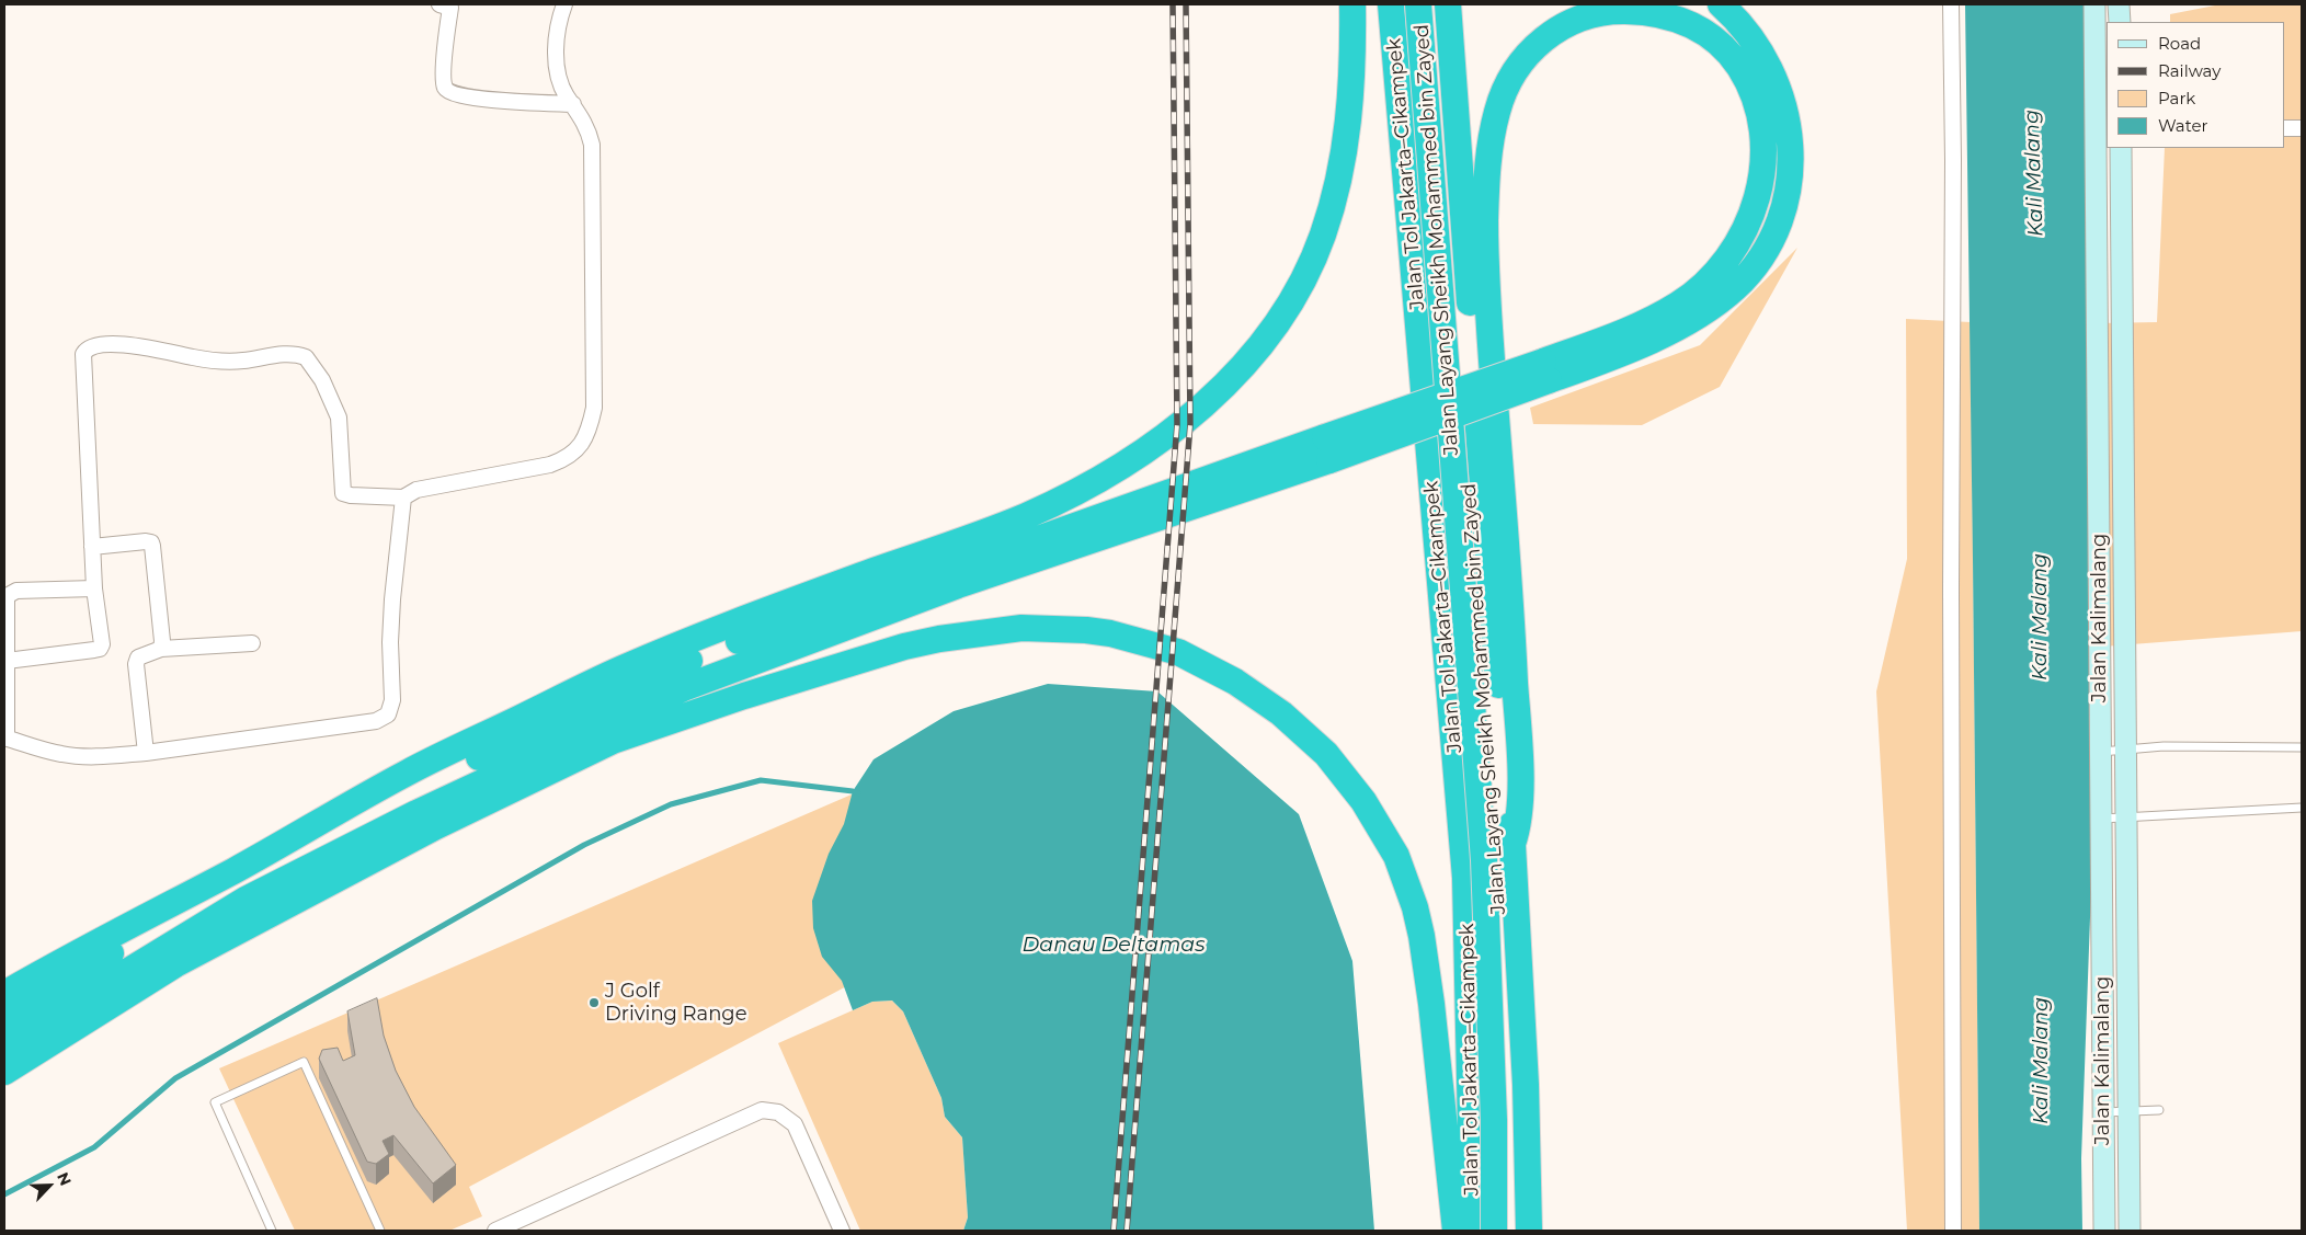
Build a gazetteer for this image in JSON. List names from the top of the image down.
{
  "streets": {
    "highway": ["Jalan Tol Jakarta–Cikampek", "Jalan Layang Sheikh Mohammed bin Zayed"],
    "main road": ["Jalan Kalimalang"]
  },
  "water": ["Kali Malang", "Danau Deltamas"],
  "places": ["J Golf Driving Range"],
  "legend": [
    "Road",
    "Railway",
    "Park",
    "Water"
  ],
  "north": "top right"
}
